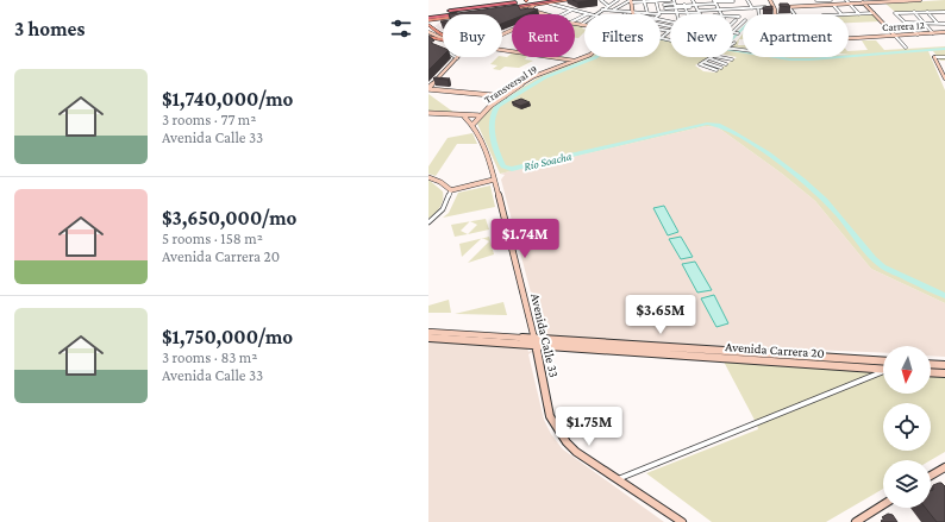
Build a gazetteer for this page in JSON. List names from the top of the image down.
{
  "streets": {
    "main road": [
      "Carrera 12",
      "Transversal 19",
      "Avenida Calle 33",
      "Avenida Carrera 20"
    ]
  },
  "crossings": [
    ["Transversal 19", "Avenida Calle 33"],
    ["Avenida Calle 33", "Avenida Carrera 20"]
  ],
  "water": ["Río Soacha"],
  "north": "bottom",
  "page": {
    "heading": "3 homes",
    "chip": [
      "Buy",
      "Rent",
      "Filters",
      "New",
      "Apartment"
    ],
    "list": [
      {
        "name": "$1,740,000/mo",
        "note": "3 rooms · 77 m² · Avenida Calle 33"
      },
      {
        "name": "$3,650,000/mo",
        "note": "5 rooms · 158 m² · Avenida Carrera 20"
      },
      {
        "name": "$1,750,000/mo",
        "note": "3 rooms · 83 m² · Avenida Calle 33"
      }
    ],
    "price": ["$1.74M", "$3.65M", "$1.75M"]
  }
}
